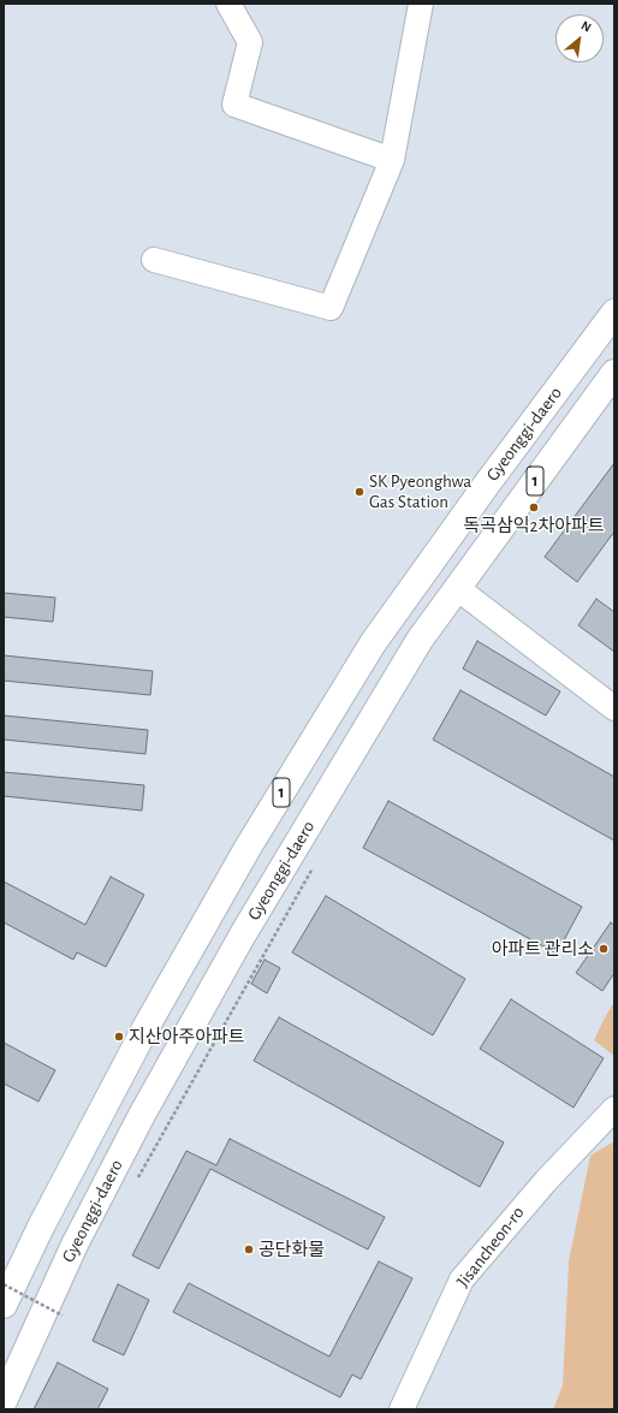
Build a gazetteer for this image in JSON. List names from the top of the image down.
{
  "streets": {
    "main road": ["Gyeonggi-daero", "1"],
    "street": ["Jisancheon-ro"]
  },
  "places": [
    "SK Pyeonghwa Gas Station",
    "독곡삼익2차아파트",
    "아파트 관리소",
    "지산아주아파트",
    "공단화물"
  ],
  "north": "top right"
}
